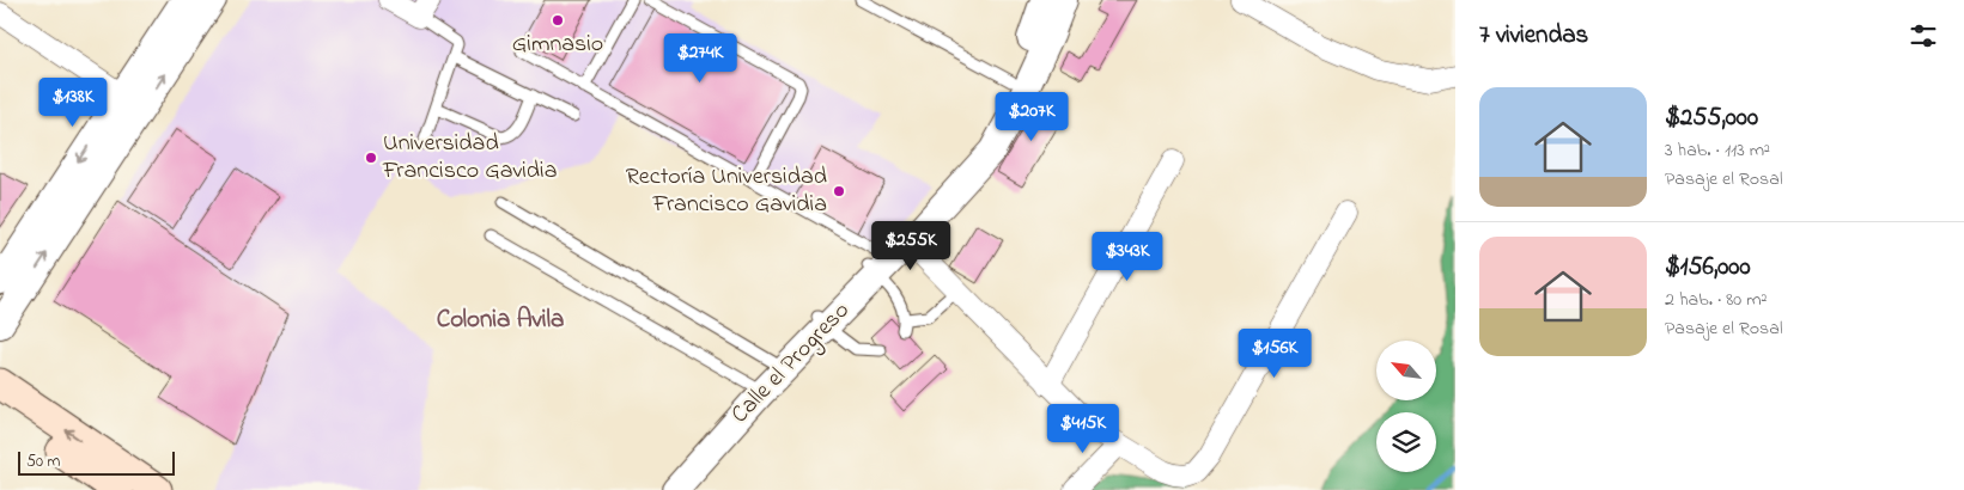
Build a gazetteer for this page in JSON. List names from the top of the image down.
{
  "streets": {
    "street": ["Calle el Progreso"]
  },
  "districts": ["Colonia Avila"],
  "places": ["Gimnasio", "Universidad Francisco Gavidia", "Rectoría Universidad Francisco Gavidia"],
  "scale_bar": "50 m",
  "north": "top left",
  "page": {
    "heading": "7 viviendas",
    "price": [
      "$274K",
      "$138K",
      "$207K",
      "$255K",
      "$343K",
      "$156K",
      "$415K"
    ],
    "list": [
      {
        "name": "$255,000",
        "note": "3 hab. · 113 m² · Pasaje el Rosal"
      },
      {
        "name": "$156,000",
        "note": "2 hab. · 80 m² · Pasaje el Rosal"
      }
    ],
    "scale": "50 m"
  }
}
